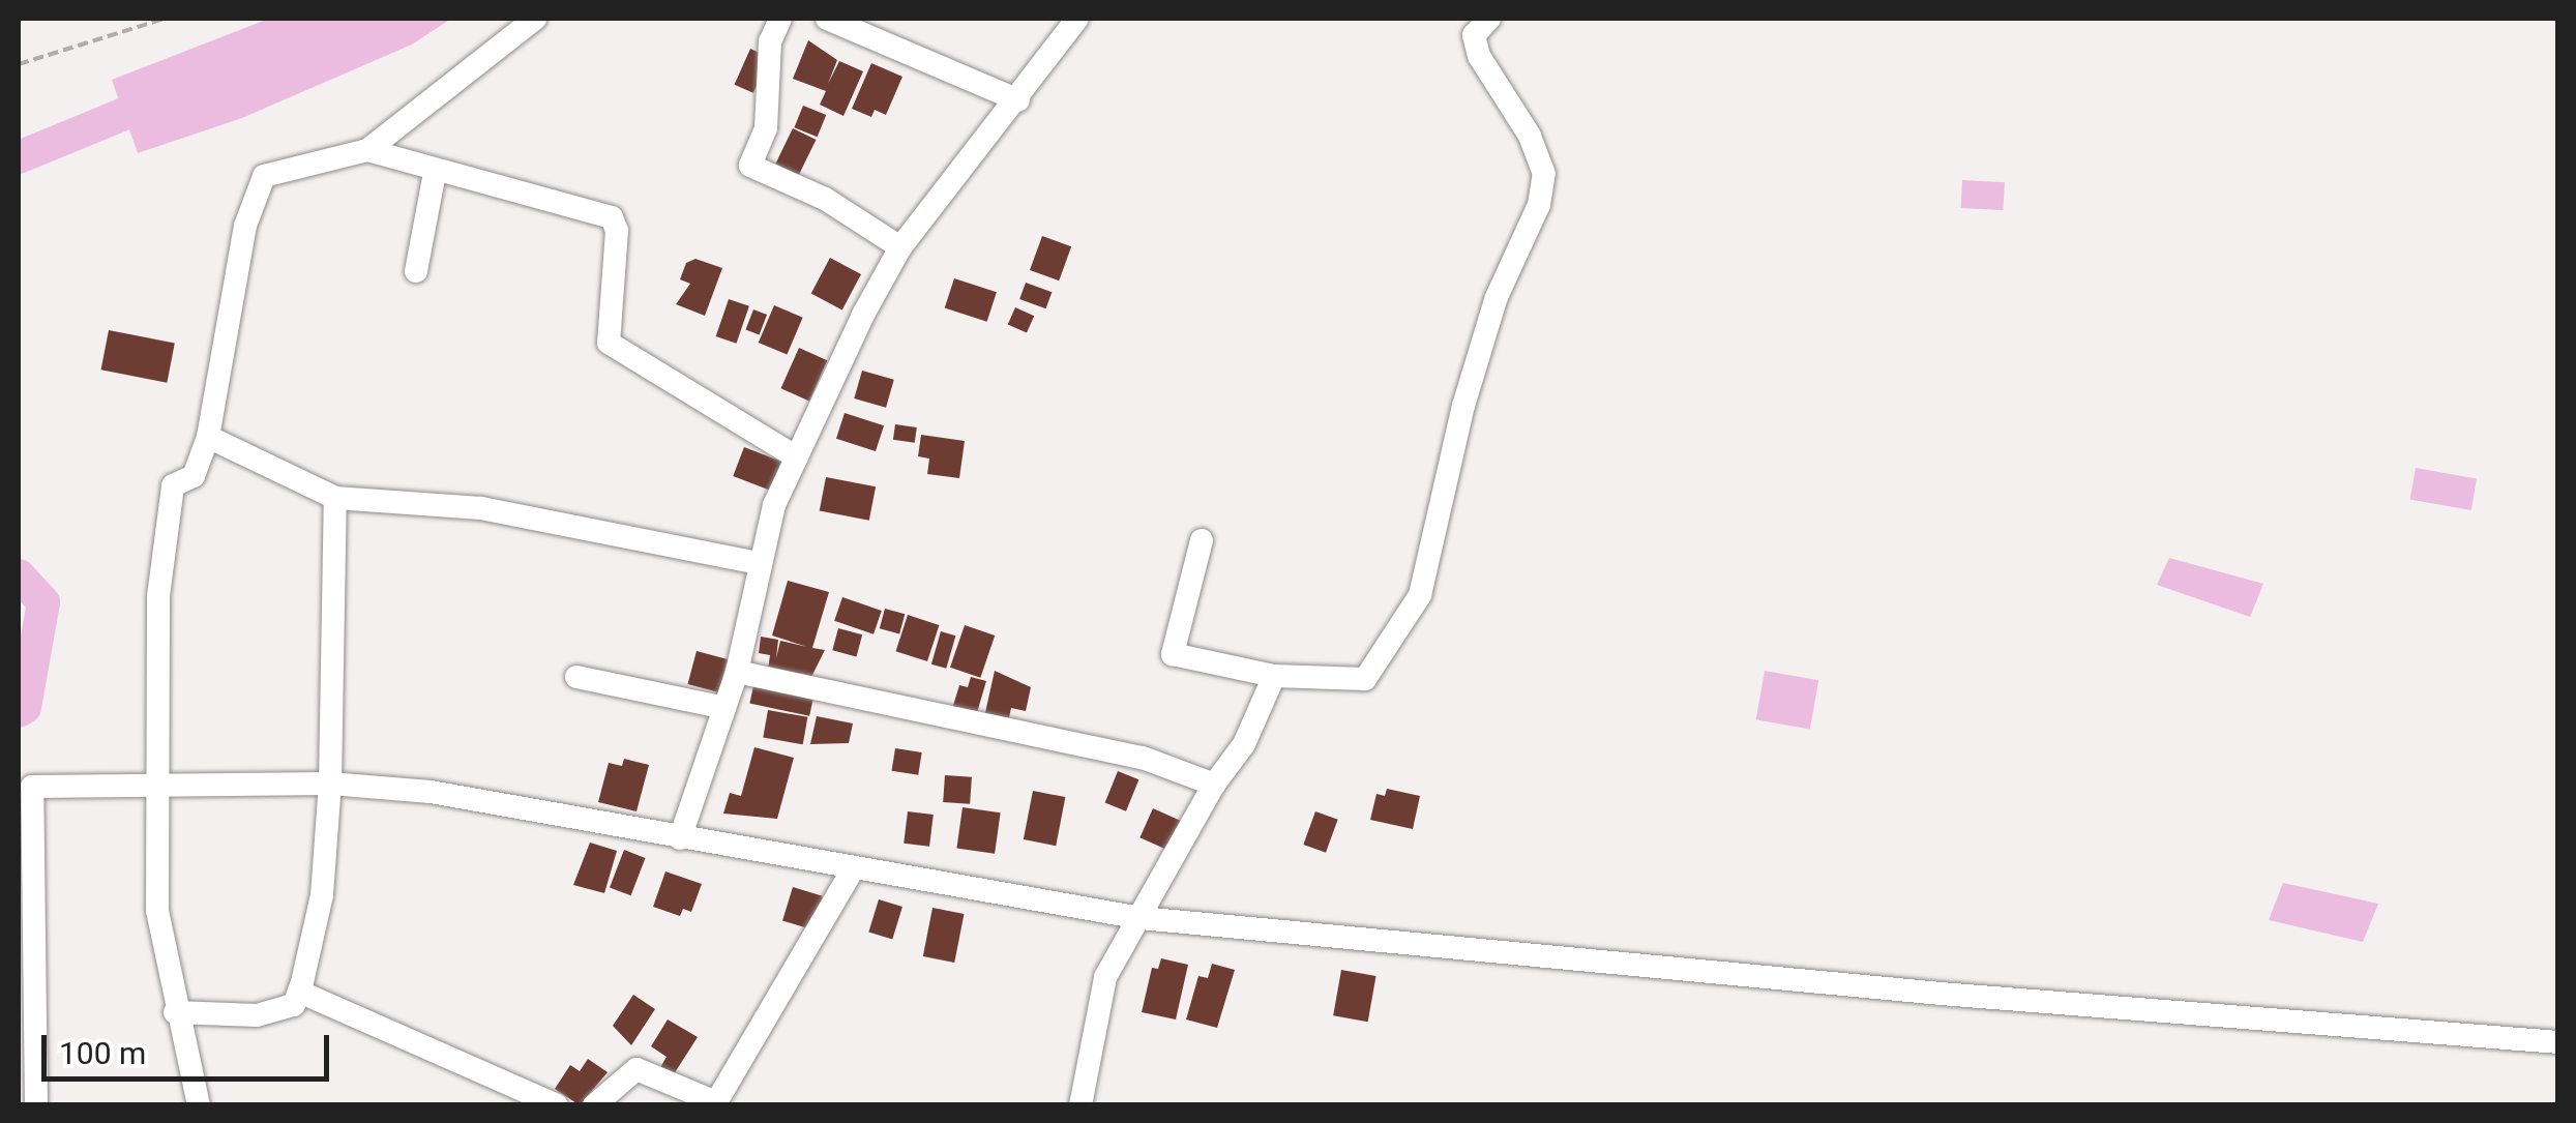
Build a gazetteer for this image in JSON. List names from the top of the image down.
{
  "scale_bar": "100 m"
}
